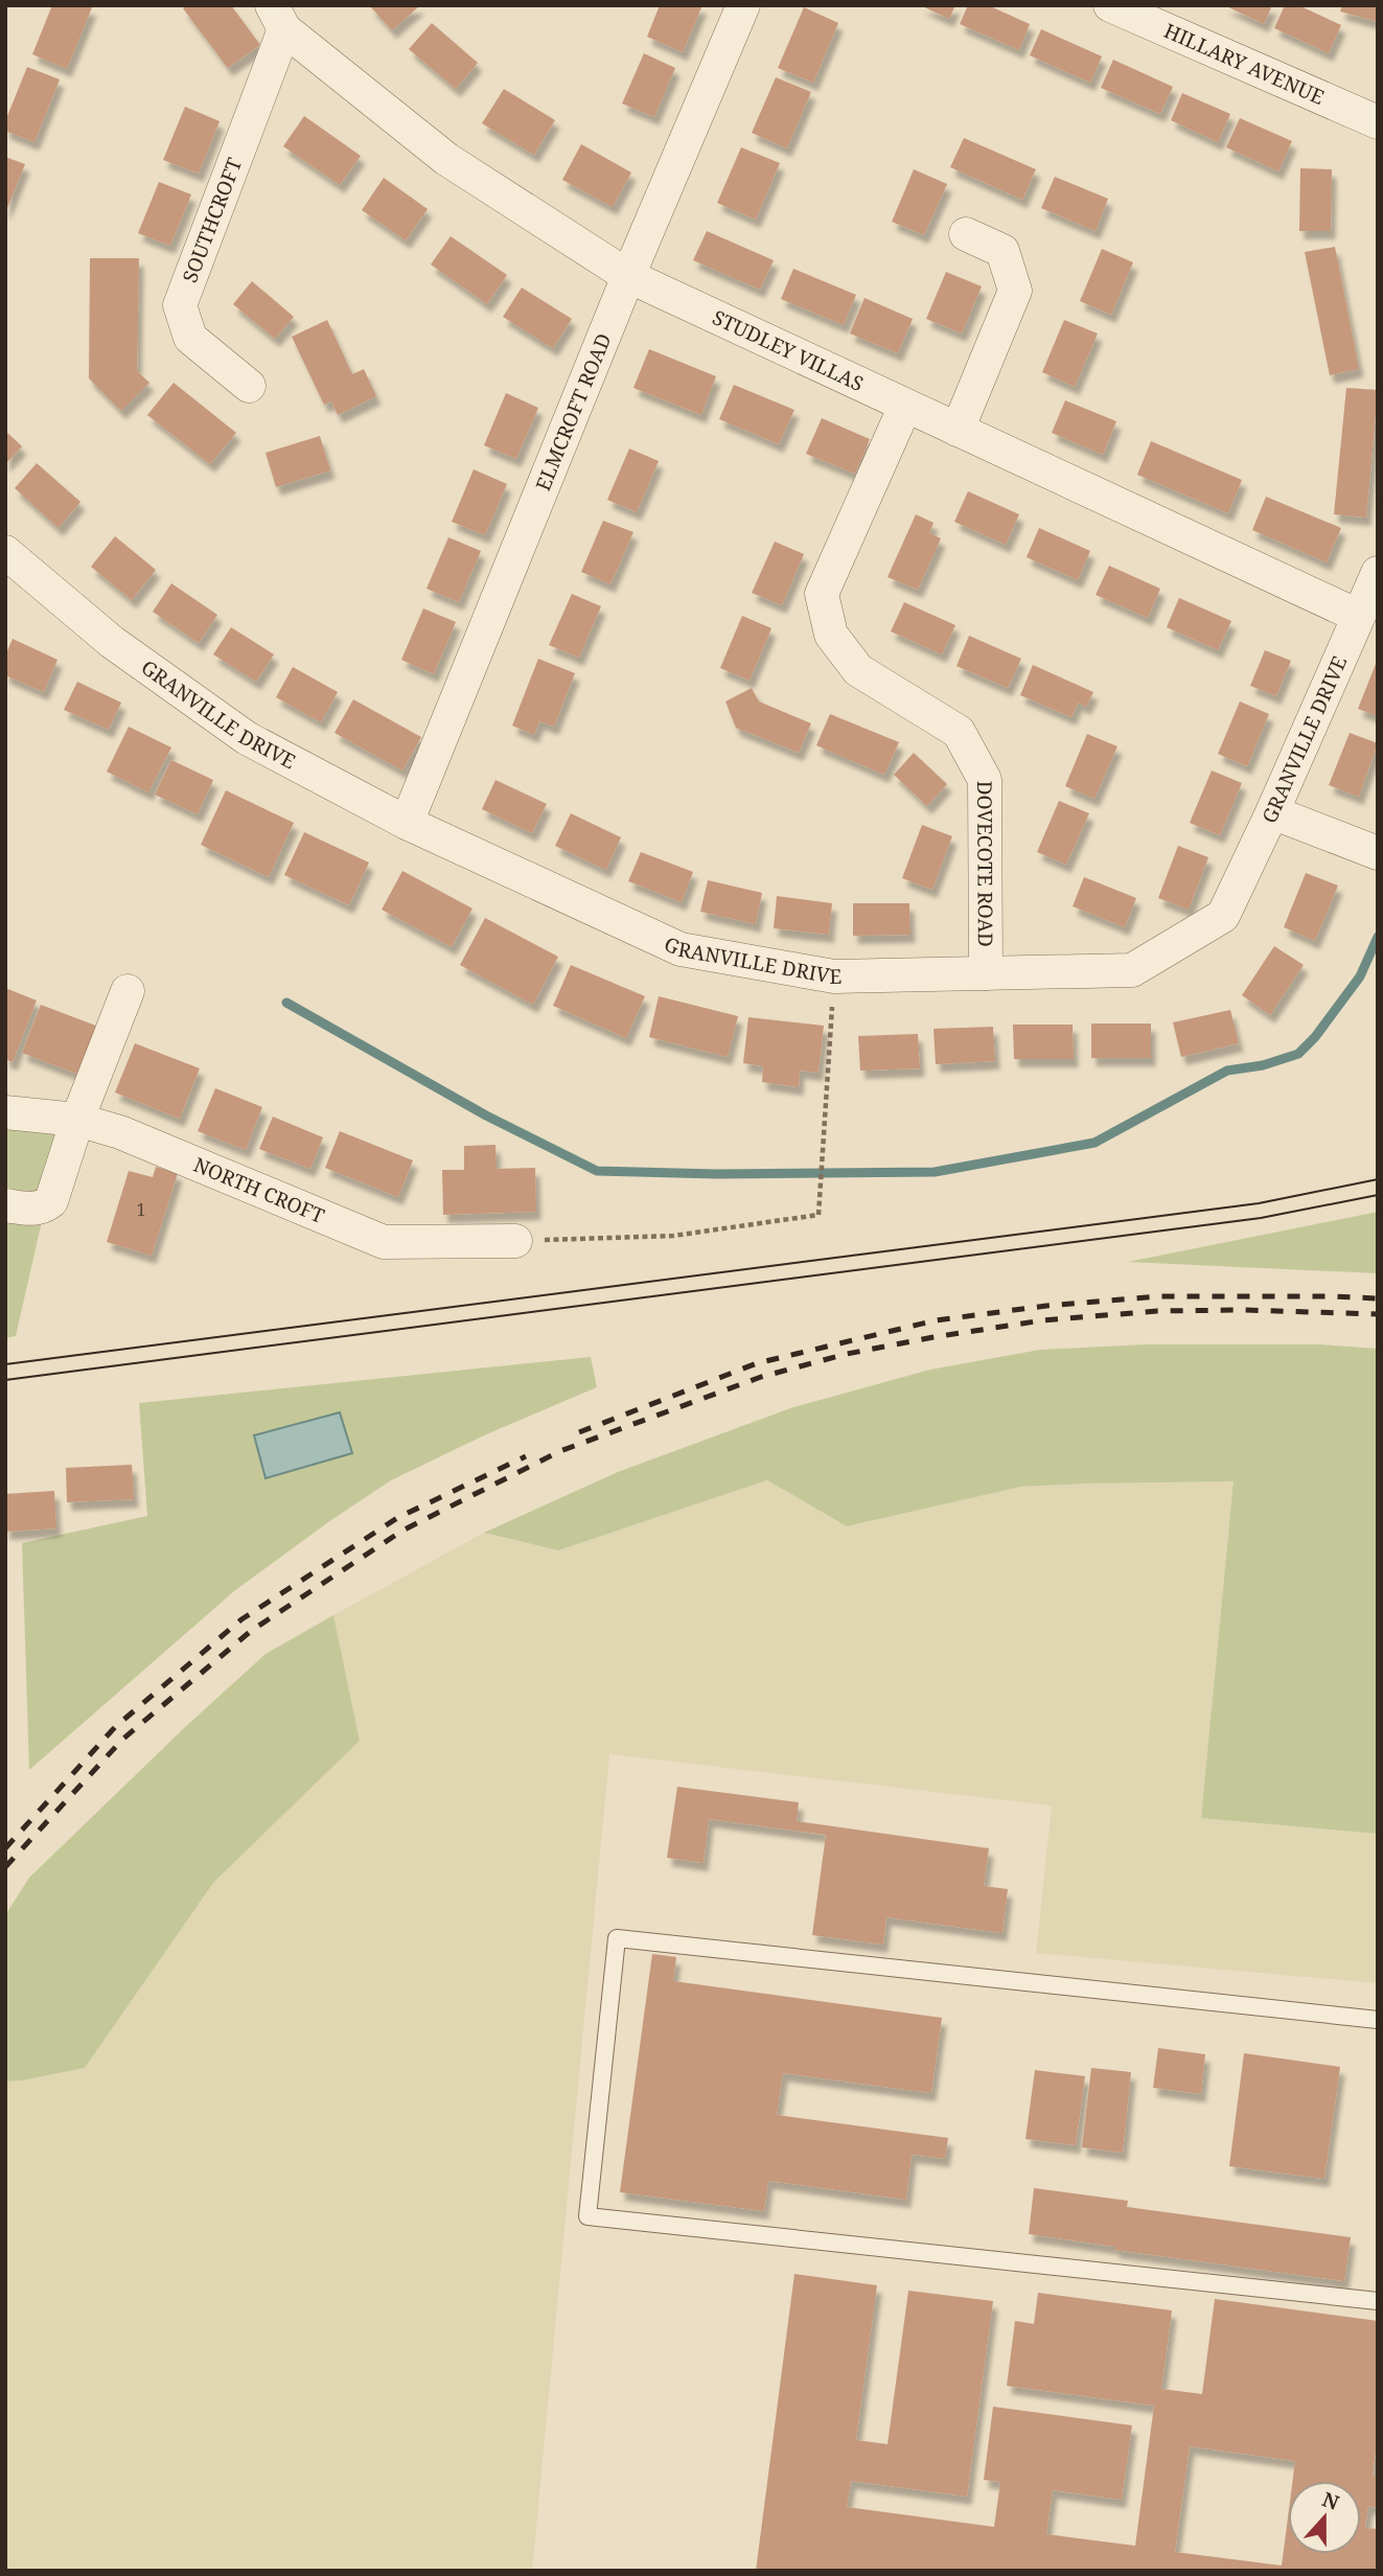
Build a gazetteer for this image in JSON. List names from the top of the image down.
{
  "streets": {
    "street": [
      "HILLARY AVENUE",
      "SOUTHCROFT",
      "STUDLEY VILLAS",
      "ELMCROFT ROAD",
      "GRANVILLE DRIVE",
      "DOVECOTE ROAD",
      "NORTH CROFT"
    ]
  },
  "crossings": [
    ["SOUTHCROFT", "STUDLEY VILLAS"],
    ["STUDLEY VILLAS", "ELMCROFT ROAD"],
    ["STUDLEY VILLAS", "GRANVILLE DRIVE"],
    ["STUDLEY VILLAS", "DOVECOTE ROAD"],
    ["ELMCROFT ROAD", "GRANVILLE DRIVE"],
    ["GRANVILLE DRIVE", "DOVECOTE ROAD"]
  ],
  "house_numbers": ["1"],
  "north": "top"
}
